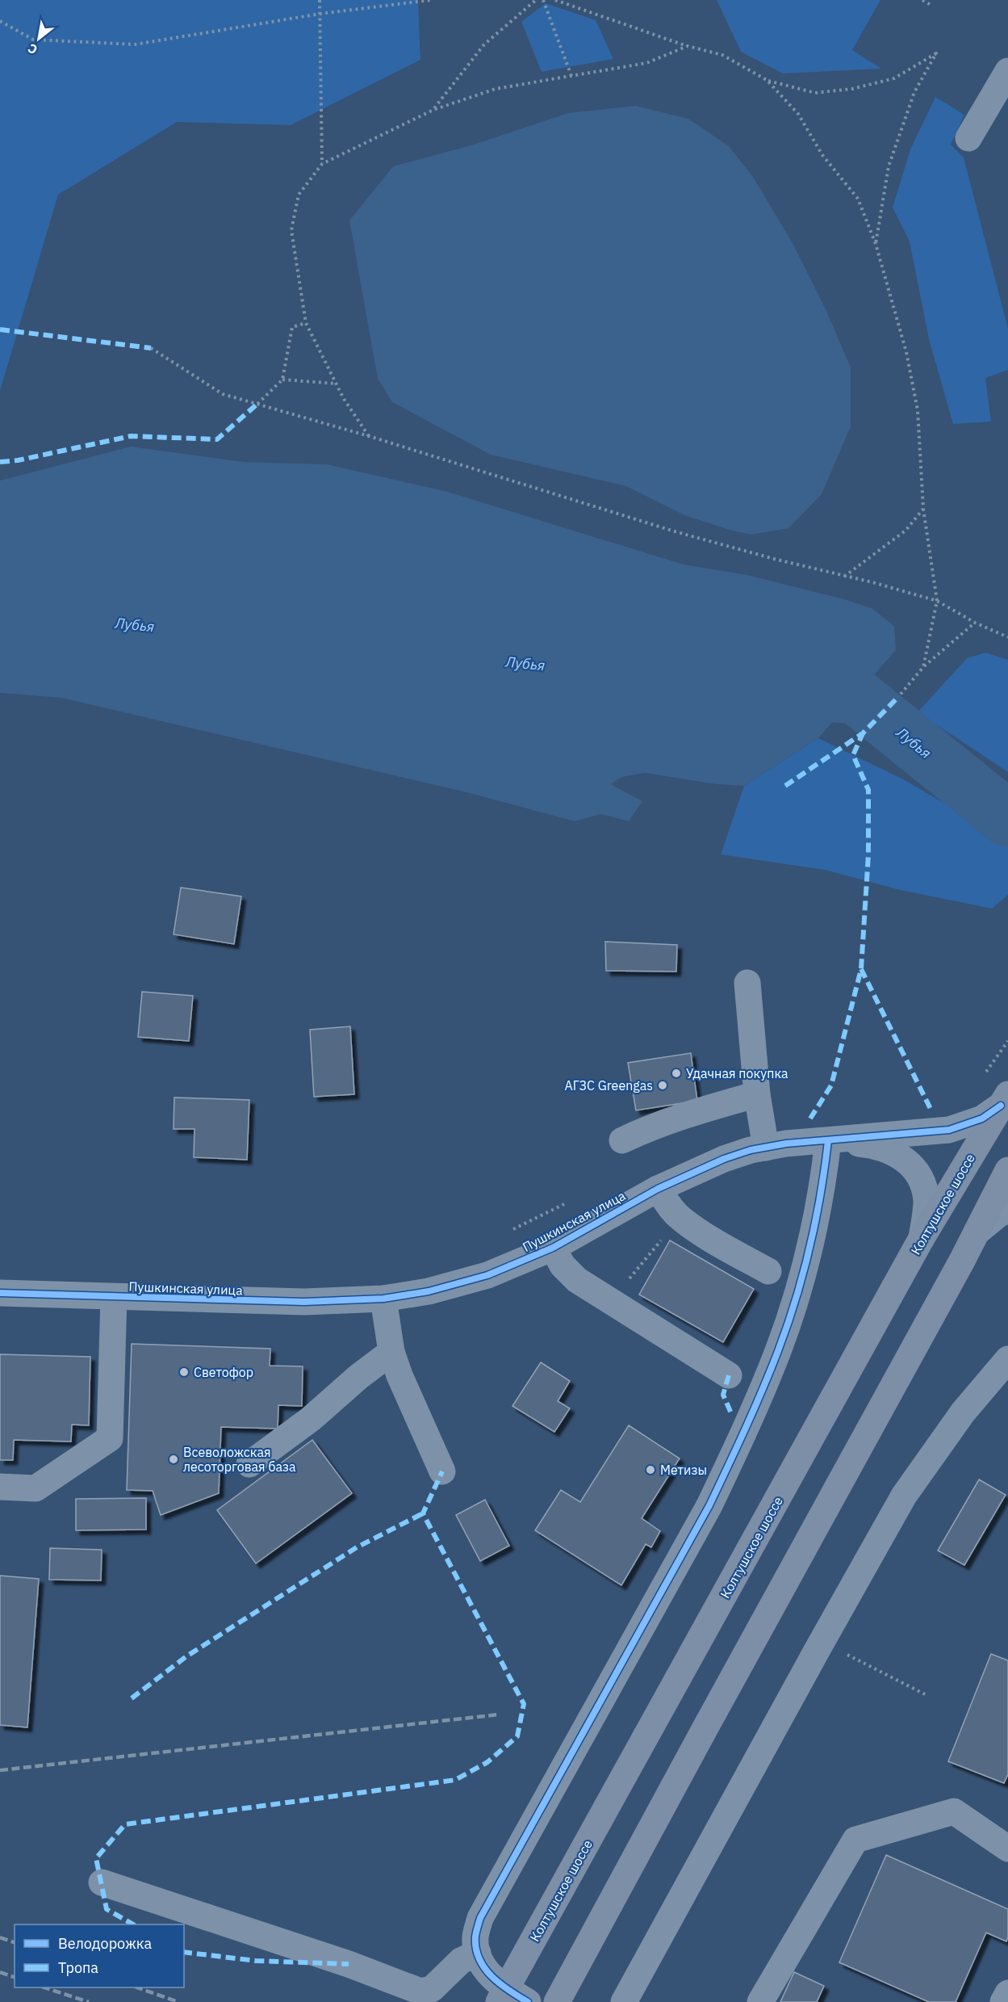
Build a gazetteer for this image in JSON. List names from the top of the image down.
{
  "streets": {
    "main road": ["Колтушское шоссе"],
    "street": ["Пушкинская улица"]
  },
  "crossings": [
    ["Колтушское шоссе", "Пушкинская улица"]
  ],
  "water": ["Лубья"],
  "places": [
    "Удачная покупка",
    "АГЗС Greengas",
    "Светофор",
    "Всеволожская лесоторговая база",
    "Метизы"
  ],
  "legend": ["Велодорожка", "Тропа"],
  "north": "bottom left"
}
